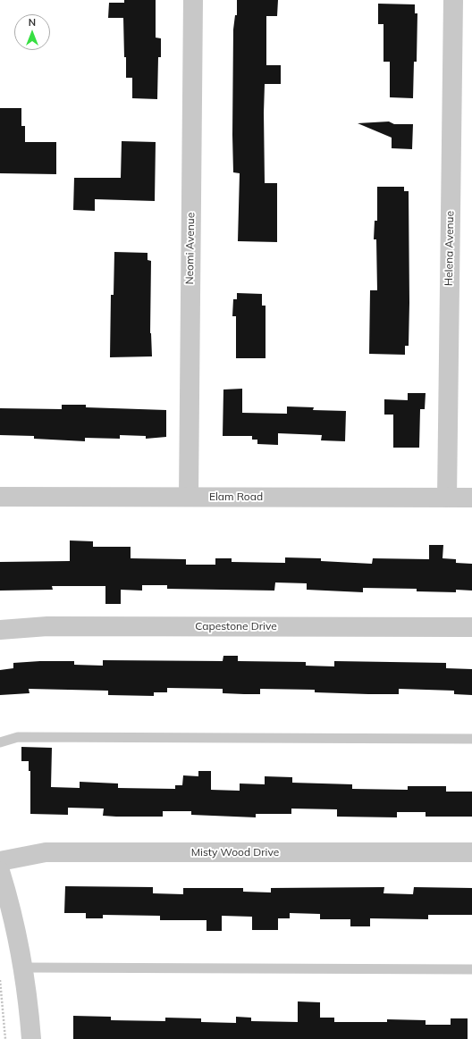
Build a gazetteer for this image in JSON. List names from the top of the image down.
{
  "streets": {
    "street": [
      "Neomi Avenue",
      "Helena Avenue",
      "Elam Road",
      "Capestone Drive",
      "Misty Wood Drive"
    ]
  },
  "crossings": [
    ["Neomi Avenue", "Elam Road"],
    ["Helena Avenue", "Elam Road"]
  ],
  "north": "top"
}
